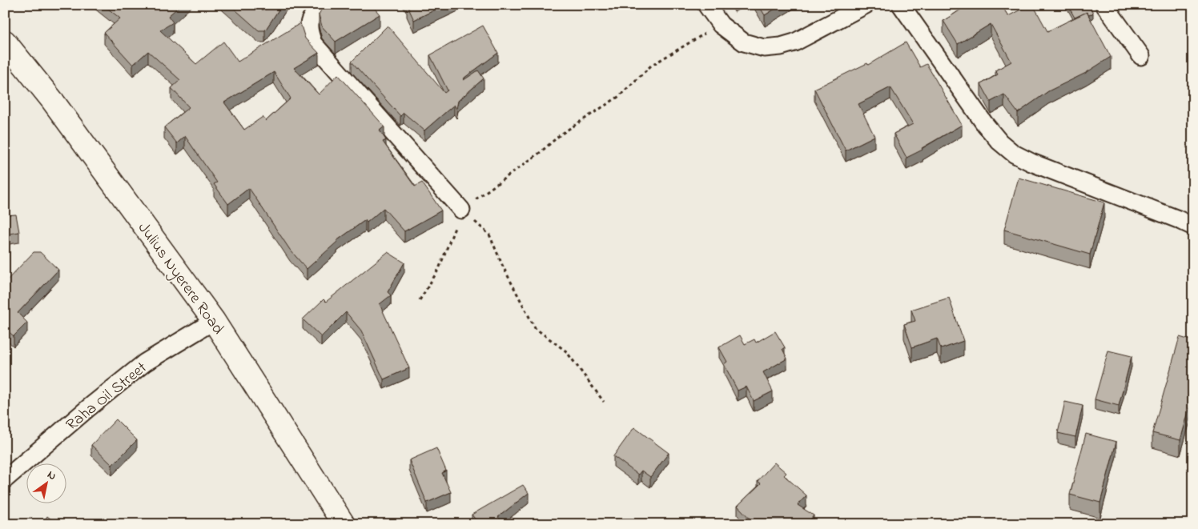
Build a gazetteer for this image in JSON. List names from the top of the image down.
{
  "streets": {
    "highway": ["Julius Nyerere Road"],
    "street": ["Raha Oil Street"]
  },
  "crossings": [
    ["Julius Nyerere Road", "Raha Oil Street"]
  ],
  "north": "top right"
}
